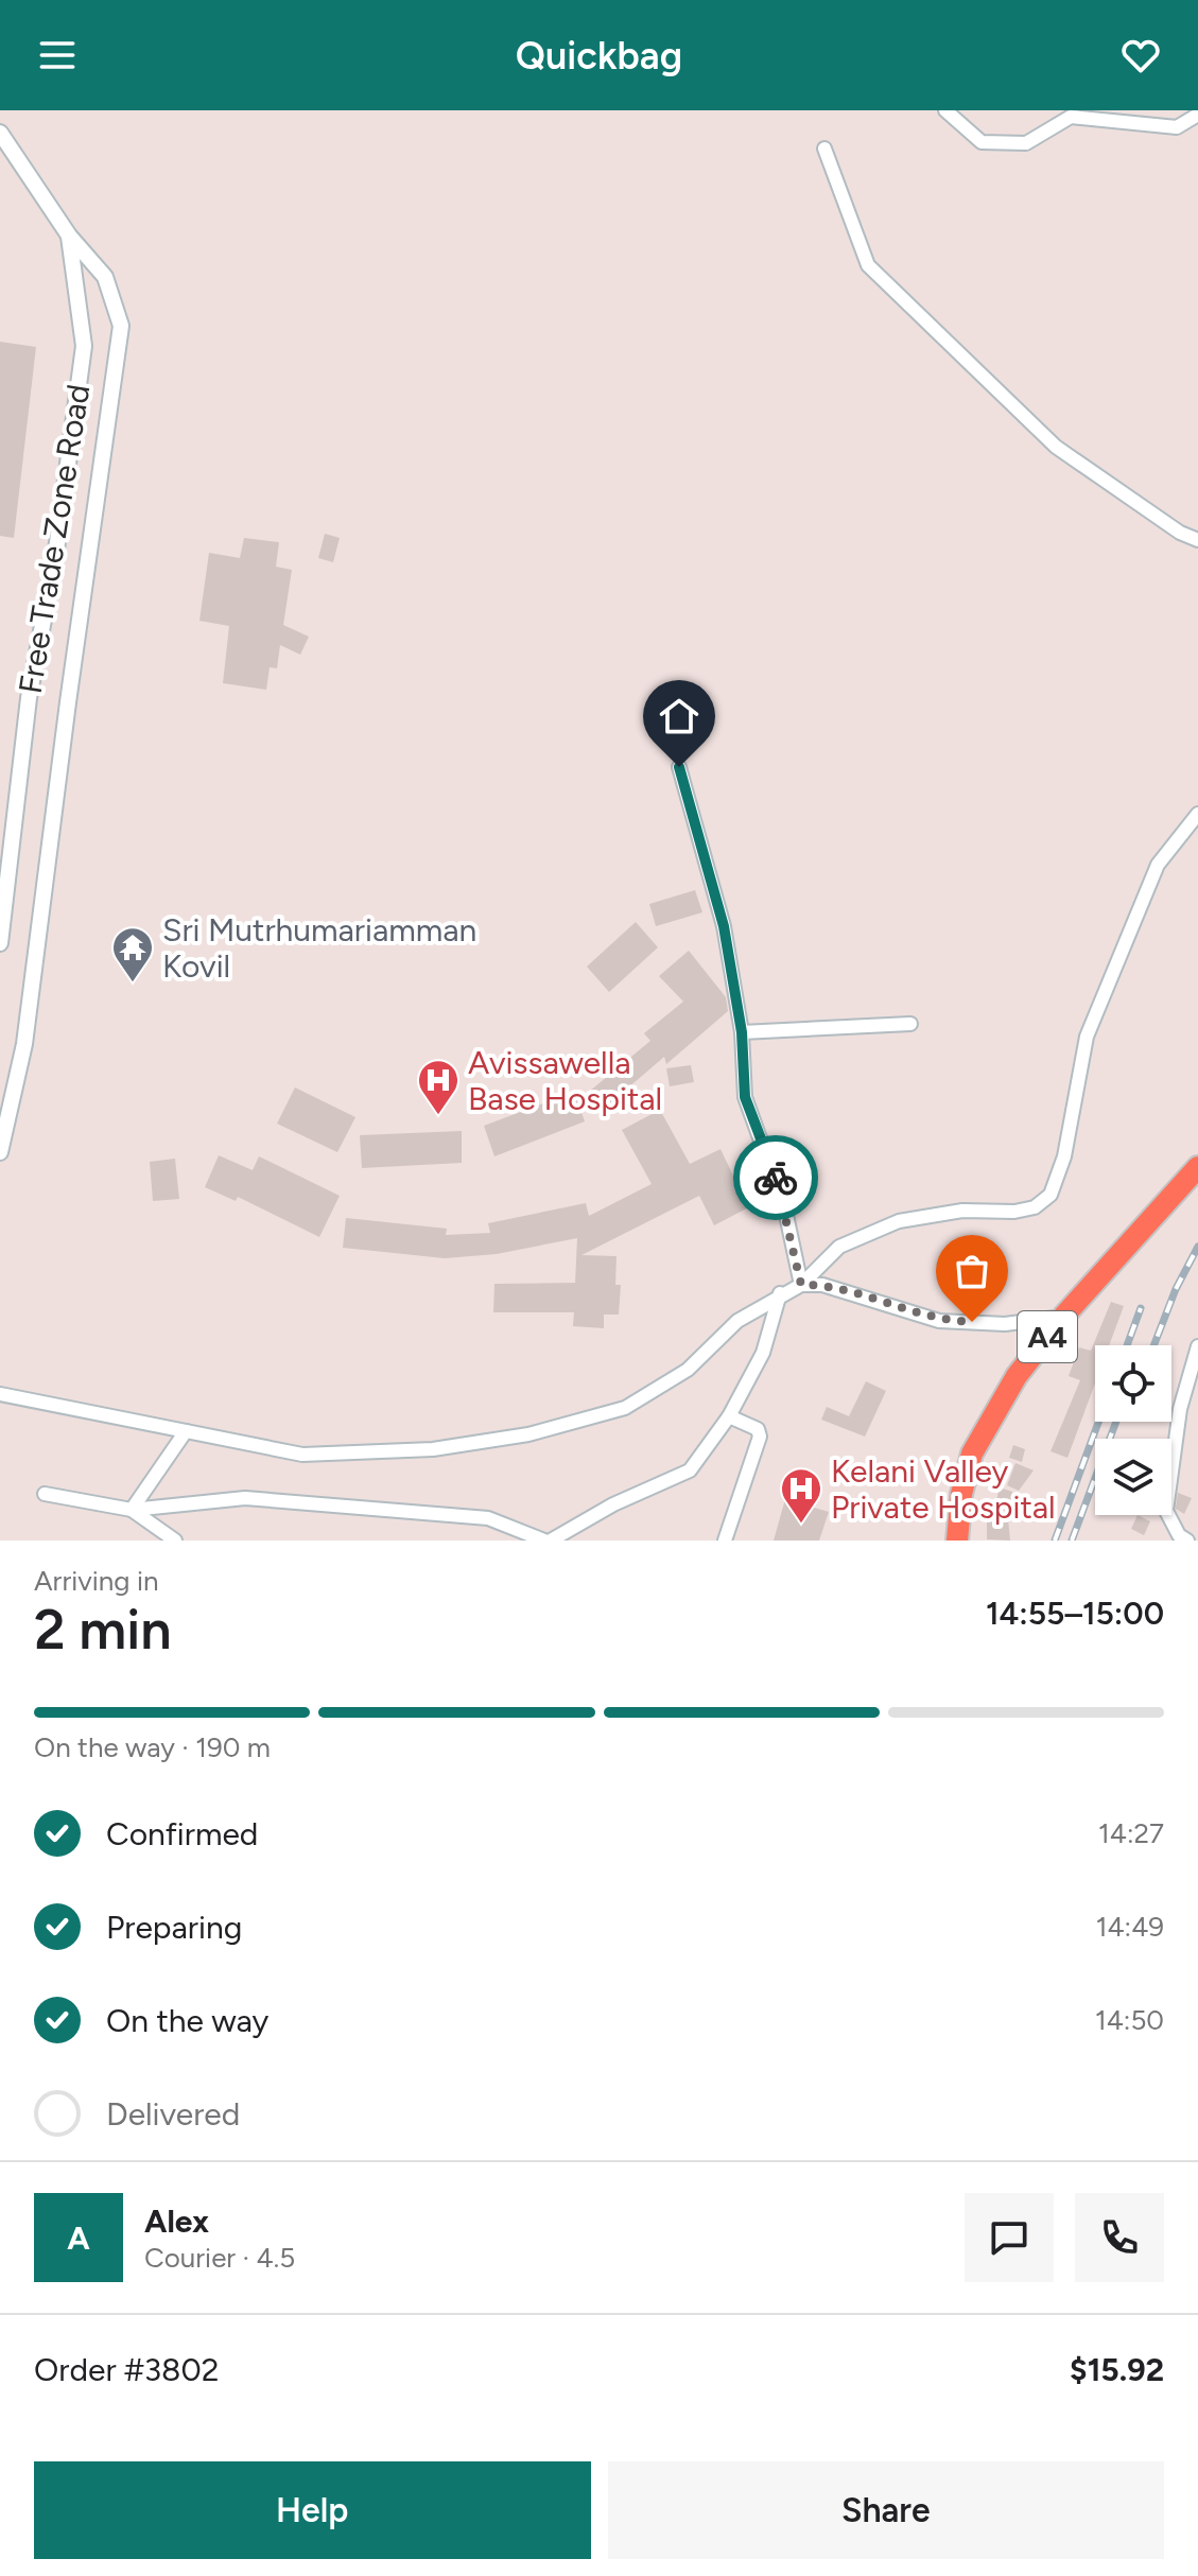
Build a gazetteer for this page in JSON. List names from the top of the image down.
{
  "streets": {
    "highway": ["A4"],
    "street": ["Free Trade Zone Road"]
  },
  "places": {
    "temple": ["Sri Mutrhumariamman Kovil"],
    "hospital": ["Avissawella Base Hospital", "Kelani Valley Private Hospital"]
  },
  "page": {
    "header": "Quickbag",
    "heading": ["2 min", "Arriving in", "14:55–15:00"],
    "panel": [
      "Alex",
      "Courier · 4.5",
      "Order #3802",
      "$15.92"
    ],
    "bar": "On the way · 190 m",
    "list": [
      ["Confirmed", "14:27"],
      ["Preparing", "14:49"],
      ["On the way", "14:50"],
      "Delivered"
    ],
    "round": "A",
    "buttons": ["Help", "Share"]
  }
}
